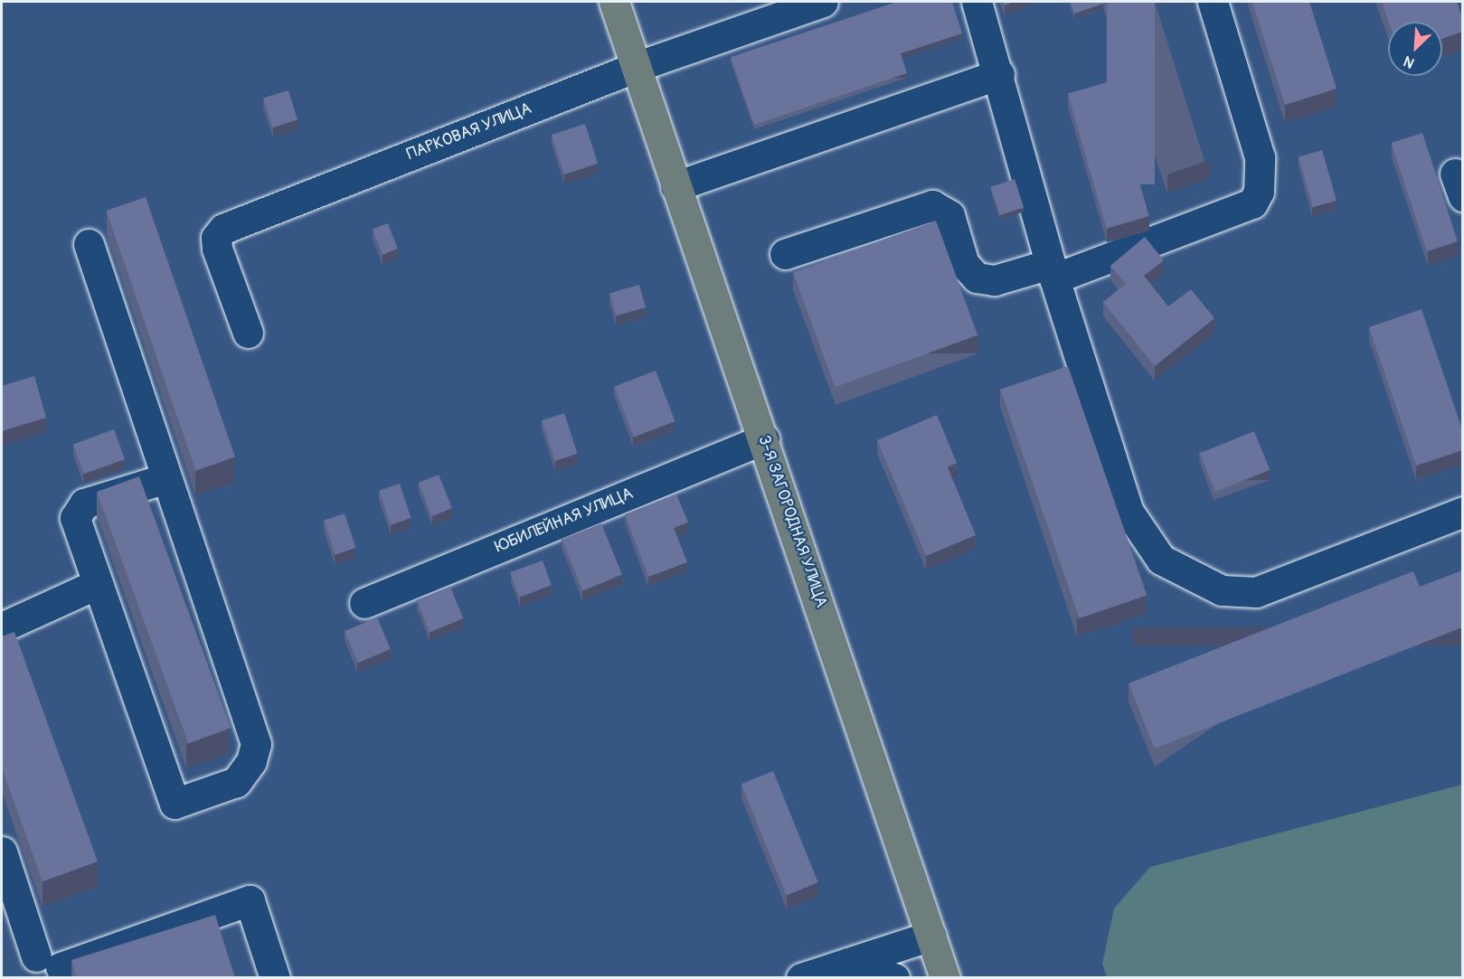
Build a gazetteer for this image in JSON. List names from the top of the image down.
{
  "streets": {
    "main road": ["3-Я ЗАГОРОДНАЯ УЛИЦА"],
    "street": ["ПАРКОВАЯ УЛИЦА", "ЮБИЛЕЙНАЯ УЛИЦА"]
  },
  "crossings": [
    ["ПАРКОВАЯ УЛИЦА", "3-Я ЗАГОРОДНАЯ УЛИЦА"],
    ["ЮБИЛЕЙНАЯ УЛИЦА", "3-Я ЗАГОРОДНАЯ УЛИЦА"]
  ],
  "north": "bottom left"
}
